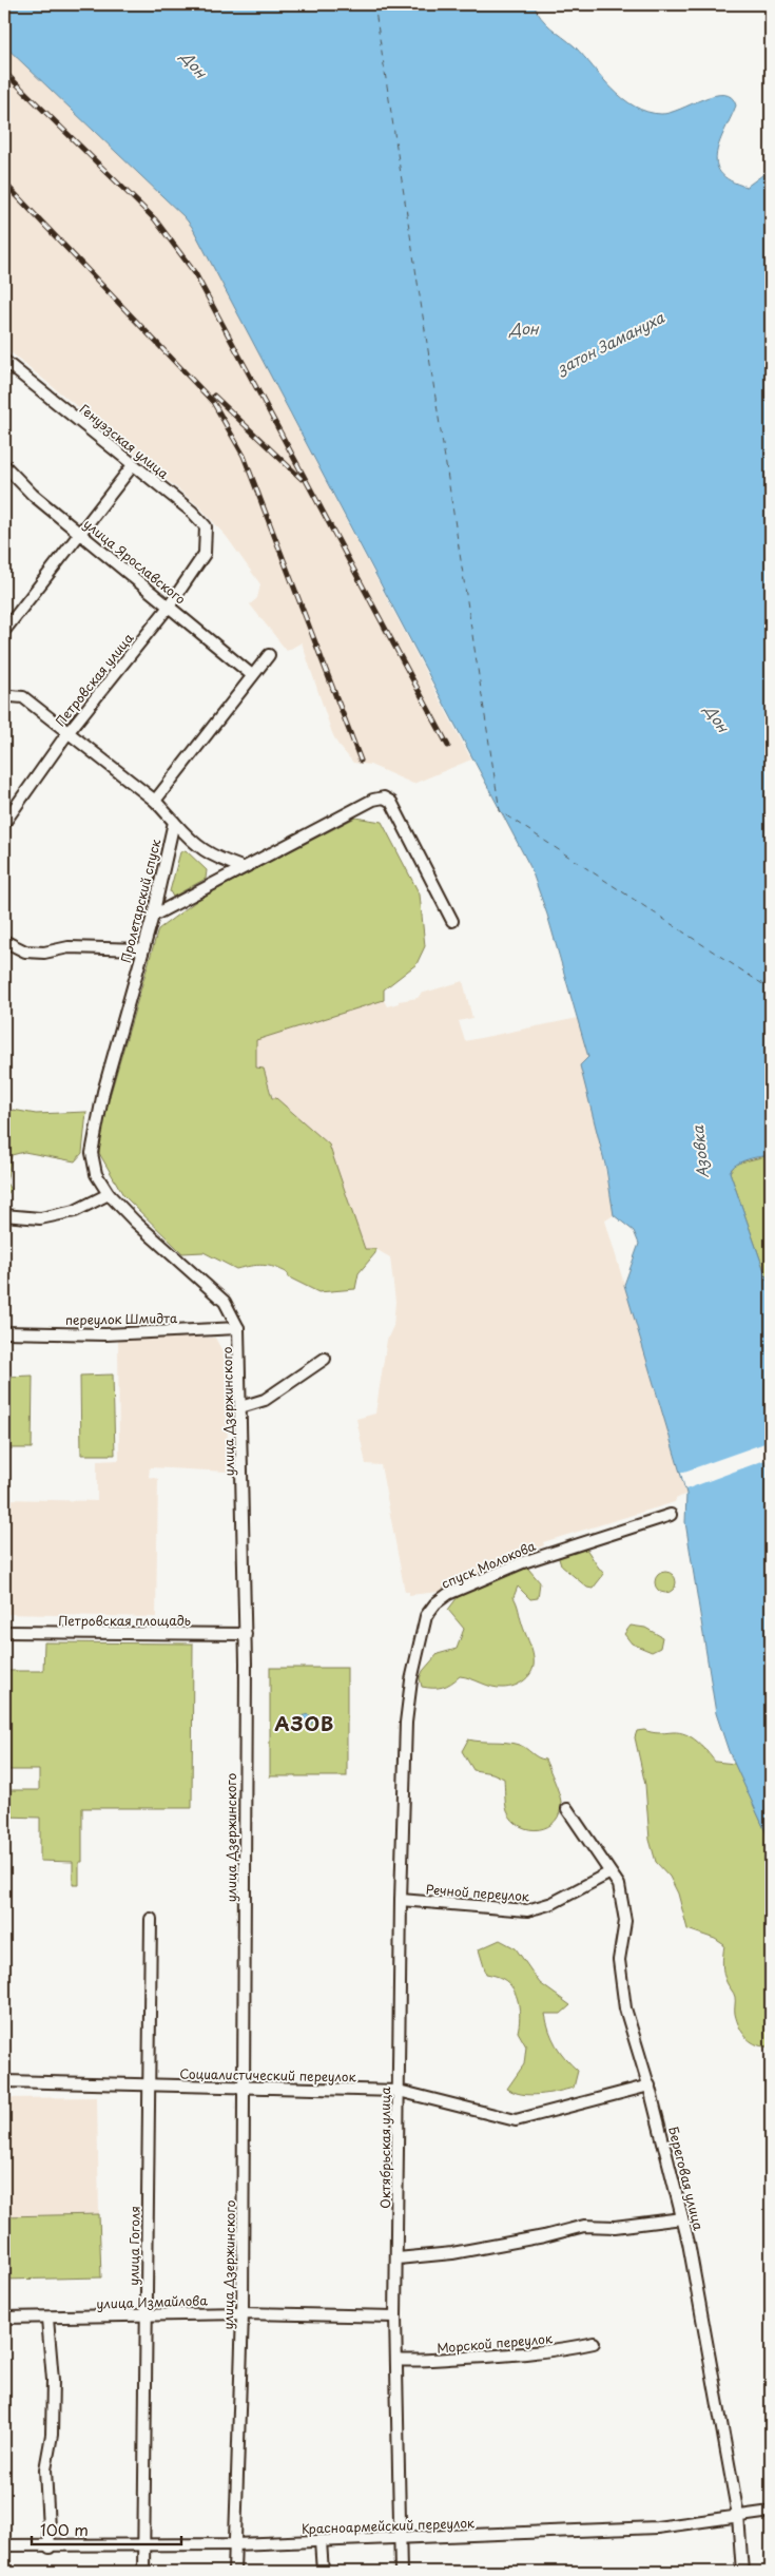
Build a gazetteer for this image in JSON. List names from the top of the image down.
{
  "streets": {
    "street": [
      "Генуэзская улица",
      "улица Ярославского",
      "Петровская улица",
      "Пролетарский спуск",
      "переулок Шмидта",
      "улица Дзержинского",
      "спуск Молокова",
      "Петровская площадь",
      "Речной переулок",
      "Социалистический переулок",
      "Октябрьская улица",
      "Береговая улица",
      "улица Гоголя",
      "улица Измайлова",
      "Морской переулок",
      "Красноармейский переулок"
    ]
  },
  "crossings": [
    ["Генуэзская улица", "Петровская улица"],
    ["улица Ярославского", "Петровская улица"],
    ["Пролетарский спуск", "улица Дзержинского"],
    ["переулок Шмидта", "улица Дзержинского"],
    ["улица Дзержинского", "Петровская площадь"],
    ["улица Дзержинского", "Социалистический переулок"],
    ["улица Дзержинского", "улица Измайлова"],
    ["улица Дзержинского", "Красноармейский переулок"],
    ["спуск Молокова", "Октябрьская улица"],
    ["Речной переулок", "Октябрьская улица"],
    ["Речной переулок", "Береговая улица"],
    ["Социалистический переулок", "Октябрьская улица"],
    ["Социалистический переулок", "Береговая улица"],
    ["Социалистический переулок", "улица Гоголя"],
    ["Октябрьская улица", "улица Измайлова"],
    ["Октябрьская улица", "Морской переулок"],
    ["Октябрьская улица", "Красноармейский переулок"],
    ["Береговая улица", "Красноармейский переулок"],
    ["улица Гоголя", "улица Измайлова"],
    ["улица Гоголя", "Красноармейский переулок"]
  ],
  "districts": ["АЗОВ"],
  "water": ["Дон", "затон Замануха", "Азовка"],
  "scale_bar": "100 m"
}
